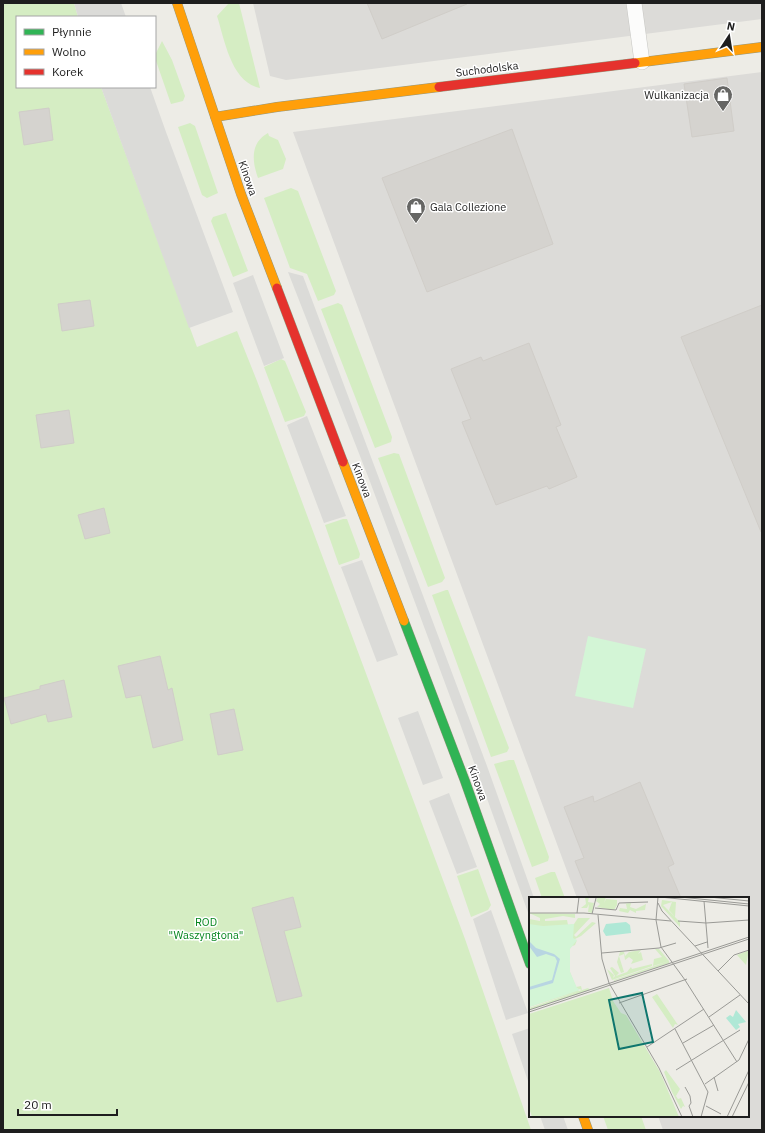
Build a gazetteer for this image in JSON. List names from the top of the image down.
{
  "streets": {
    "street": ["Suchodolska", "Kinowa"]
  },
  "crossings": [
    ["Suchodolska", "Kinowa"]
  ],
  "parks": ["ROD \"Waszyngtona\""],
  "places": {
    "shop": ["Wulkanizacja", "Gala Collezione"]
  },
  "legend": ["Płynnie", "Wolno", "Korek"],
  "scale_bar": "20 m",
  "north": "top"
}
